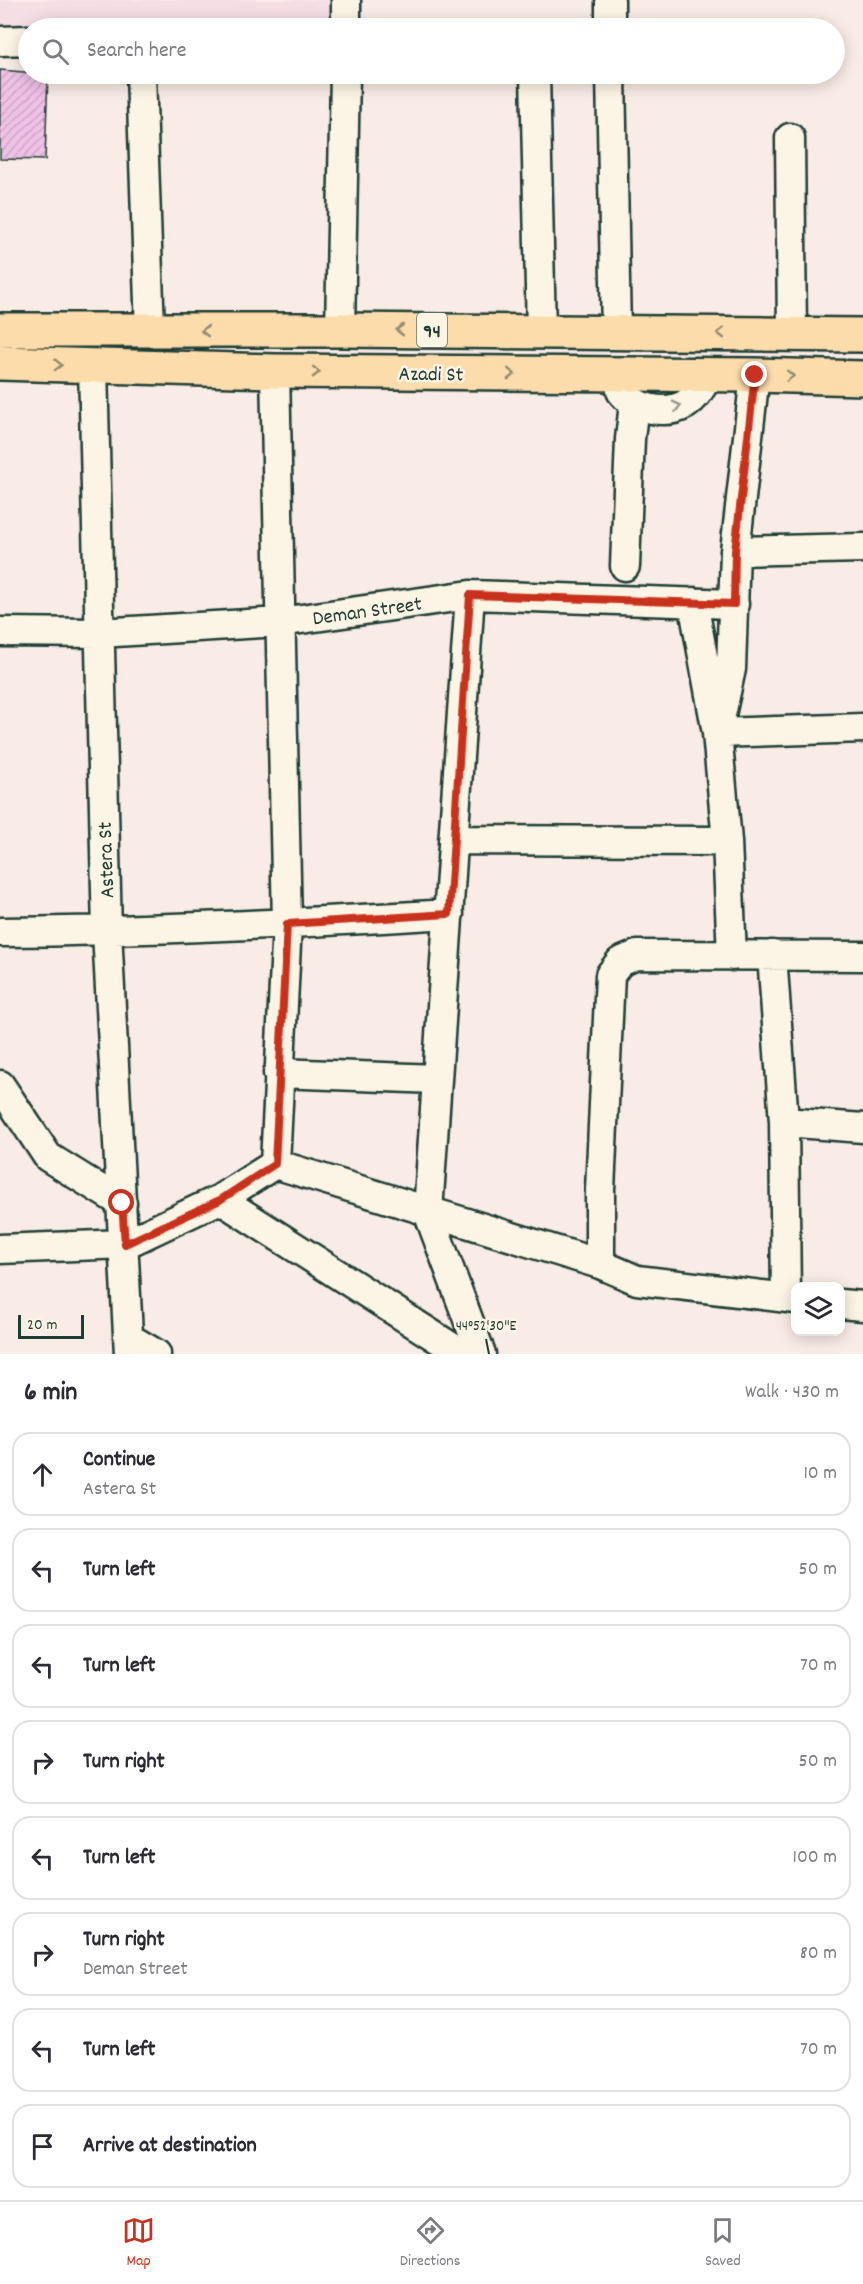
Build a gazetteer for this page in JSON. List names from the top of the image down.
{
  "streets": {
    "highway": ["94", "Azadi St"],
    "street": ["Deman Street", "Astera St"]
  },
  "crossings": [
    ["Azadi St", "Astera St"],
    ["Deman Street", "Astera St"]
  ],
  "scale_bar": "20 m",
  "page": {
    "search": "Search here",
    "scale": "20 m",
    "heading": ["6 min", "Walk · 430 m"],
    "list": [
      ["Continue", "Astera St", "10 m"],
      ["Turn left", "50 m"],
      ["Turn left", "70 m"],
      ["Turn right", "50 m"],
      ["Turn left", "100 m"],
      ["Turn right", "Deman Street", "80 m"],
      ["Turn left", "70 m"],
      "Arrive at destination"
    ],
    "nav": ["Map", "Directions", "Saved"]
  },
  "coordinates": ["44°52'30\"E"]
}
